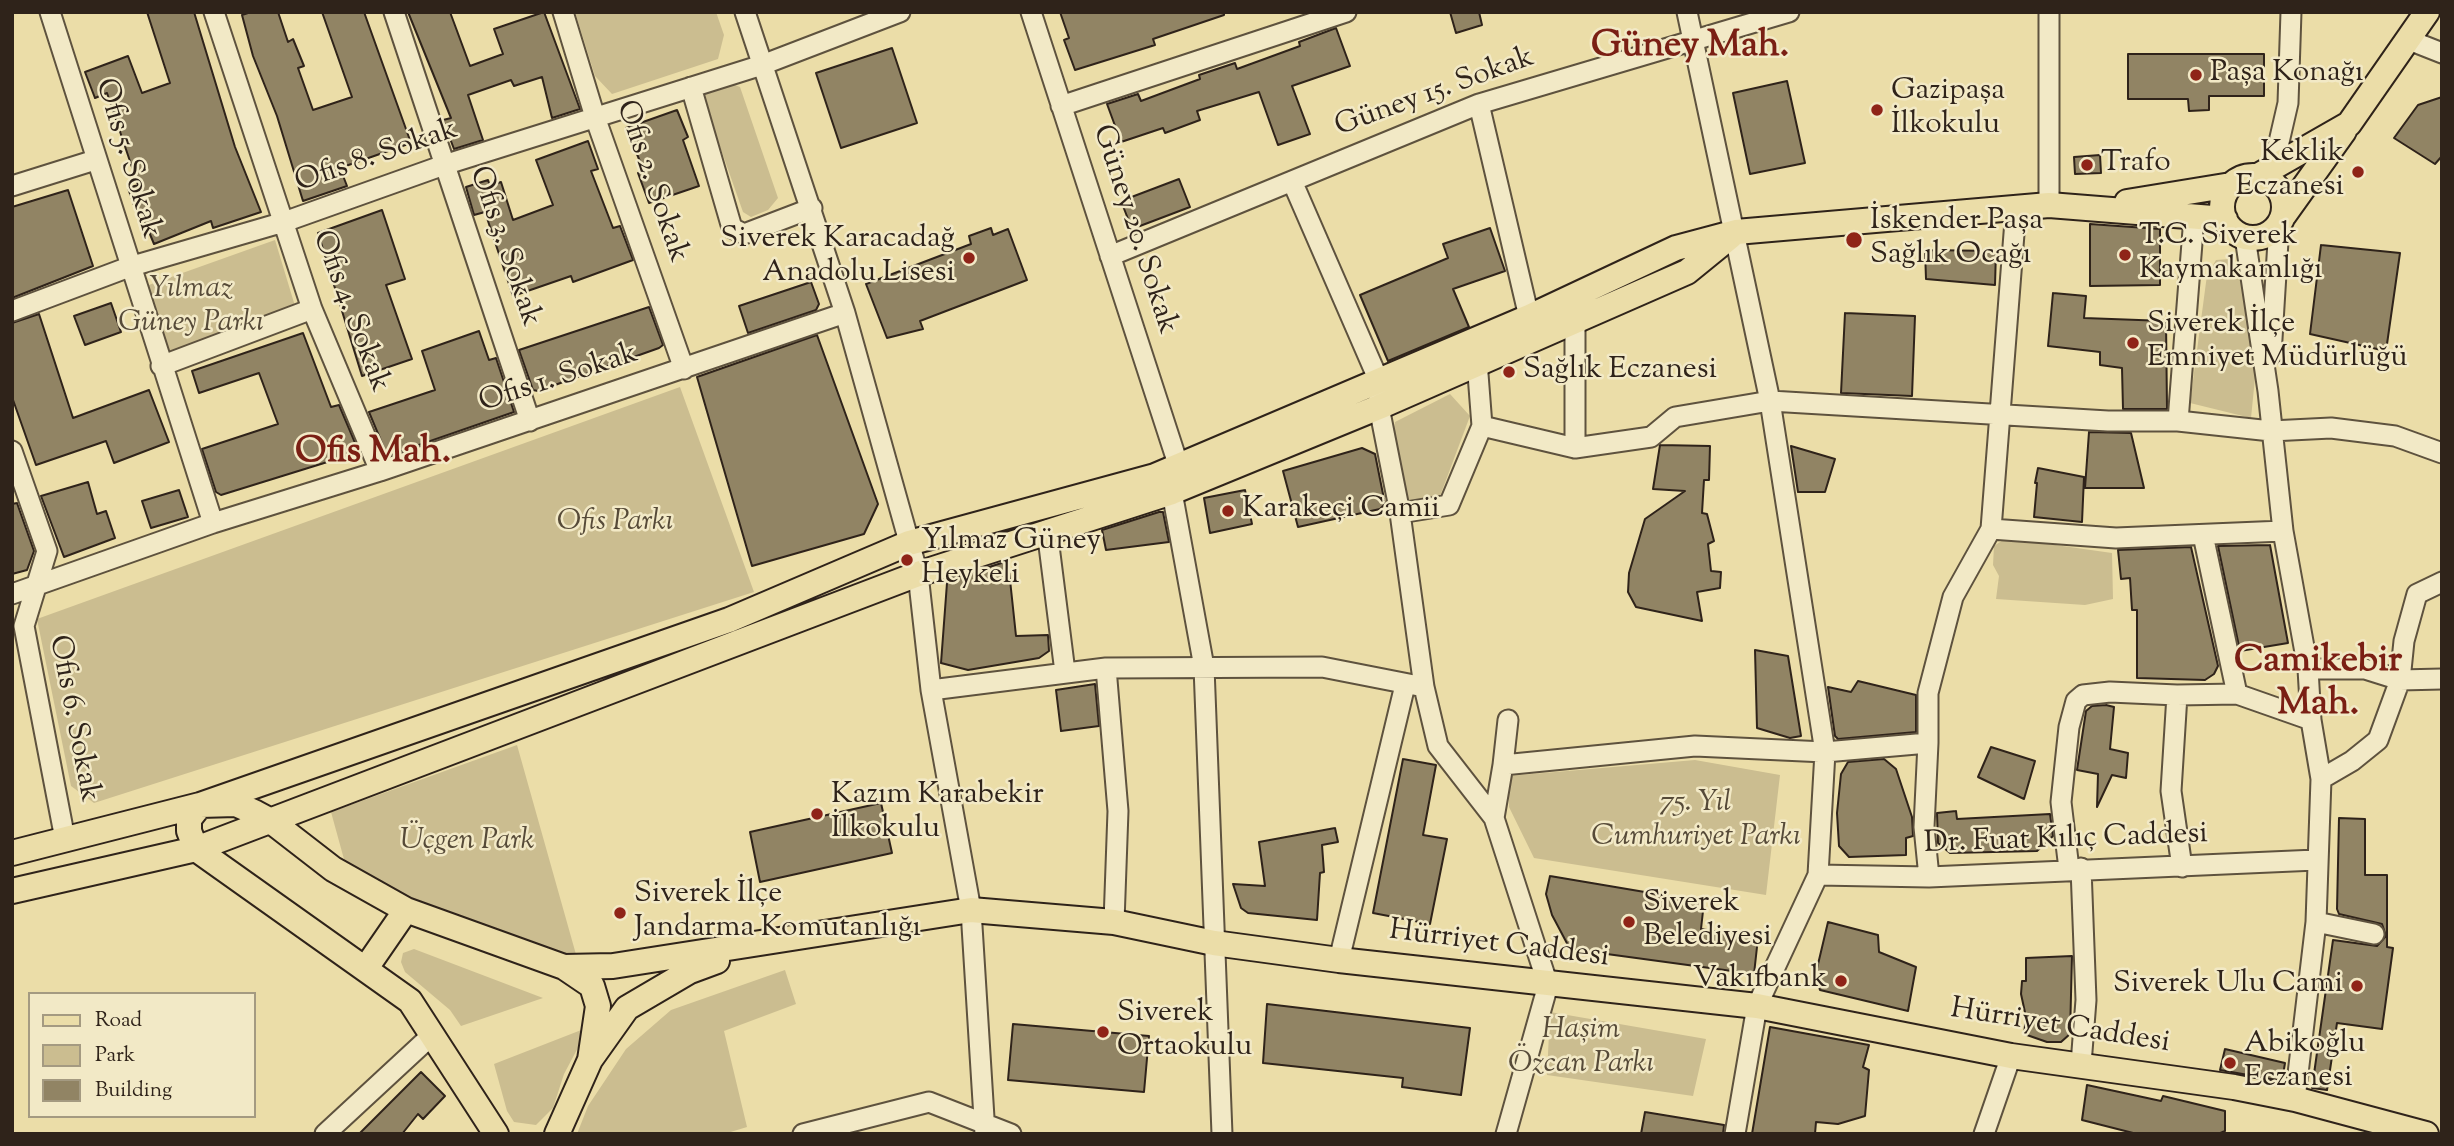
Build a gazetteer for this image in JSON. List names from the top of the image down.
{
  "streets": {
    "main road": ["Hürriyet Caddesi"],
    "street": [
      "Güney 15. Sokak",
      "Ofis 8. Sokak",
      "Ofis 5. Sokak",
      "Ofis 2. Sokak",
      "Güney 20. Sokak",
      "Ofis 3. Sokak",
      "Ofis 4. Sokak",
      "Ofis 1. Sokak",
      "Ofis 6. Sokak",
      "Dr. Fuat Kılıç Caddesi"
    ]
  },
  "crossings": [
    ["Güney 15. Sokak", "Güney 20. Sokak"],
    ["Ofis 8. Sokak", "Ofis 5. Sokak"],
    ["Ofis 8. Sokak", "Ofis 2. Sokak"],
    ["Ofis 8. Sokak", "Ofis 3. Sokak"],
    ["Ofis 8. Sokak", "Ofis 4. Sokak"],
    ["Ofis 5. Sokak", "Ofis 1. Sokak"],
    ["Ofis 2. Sokak", "Ofis 1. Sokak"],
    ["Ofis 3. Sokak", "Ofis 1. Sokak"],
    ["Ofis 4. Sokak", "Ofis 1. Sokak"],
    ["Ofis 1. Sokak", "Ofis 6. Sokak"]
  ],
  "districts": ["Güney Mah.", "Ofis Mah.", "Camikebir Mah."],
  "parks": [
    "Yılmaz Güney Parkı",
    "Ofis Parkı",
    "75. Yıl Cumhuriyet Parkı",
    "Üçgen Park",
    "Haşim Özcan Parkı"
  ],
  "places": [
    "Paşa Konağı",
    "Gazipaşa İlkokulu",
    "Trafo",
    "Keklik Eczanesi",
    "İskender Paşa Sağlık Ocağı",
    "T.C. Siverek Kaymakamlığı",
    "Siverek Karacadağ Anadolu Lisesi",
    "Siverek İlçe Emniyet Müdürlüğü",
    "Sağlık Eczanesi",
    "Karakeçi Camii",
    "Yılmaz Güney Heykeli",
    "Kazım Karabekir İlkokulu",
    "Siverek İlçe Jandarma Komutanlığı",
    "Siverek Belediyesi",
    "Vakıfbank",
    "Siverek Ulu Cami",
    "Siverek Ortaokulu",
    "Abikoğlu Eczanesi"
  ],
  "legend": ["Road", "Park", "Building"]
}
